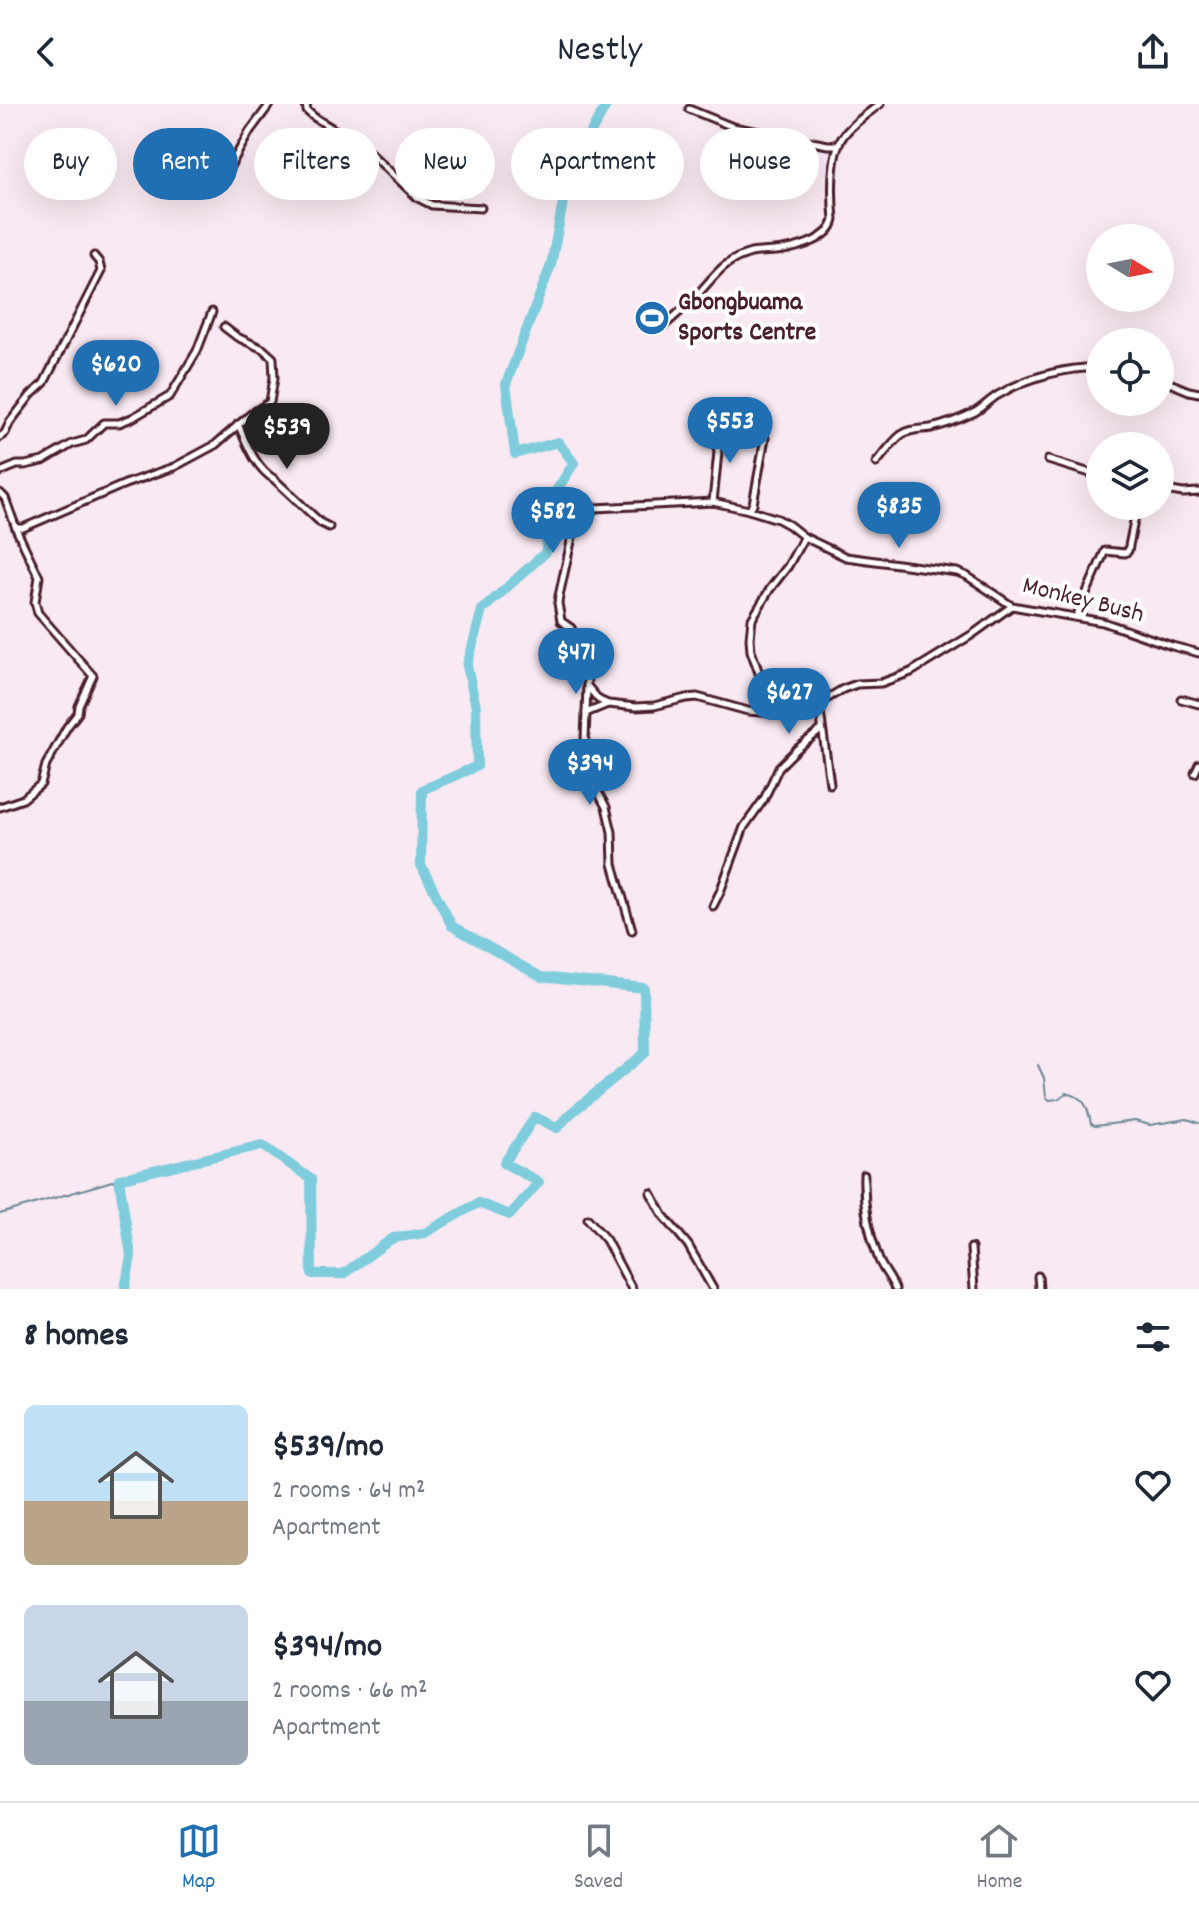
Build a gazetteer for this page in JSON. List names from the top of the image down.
{
  "streets": {
    "street": ["Monkey Bush"]
  },
  "places": {
    "sports": ["Gbongbuama Sports Centre"]
  },
  "north": "right",
  "page": {
    "header": "Nestly",
    "chip": [
      "Buy",
      "Rent",
      "Filters",
      "New",
      "Apartment",
      "House"
    ],
    "price": [
      "$620",
      "$553",
      "$539",
      "$835",
      "$582",
      "$471",
      "$627",
      "$394"
    ],
    "heading": "8 homes",
    "list": [
      {
        "name": "$539/mo",
        "note": "2 rooms · 64 m² · Apartment"
      },
      {
        "name": "$394/mo",
        "note": "2 rooms · 66 m² · Apartment"
      }
    ],
    "tabs": ["Map", "Saved", "Home"]
  }
}
